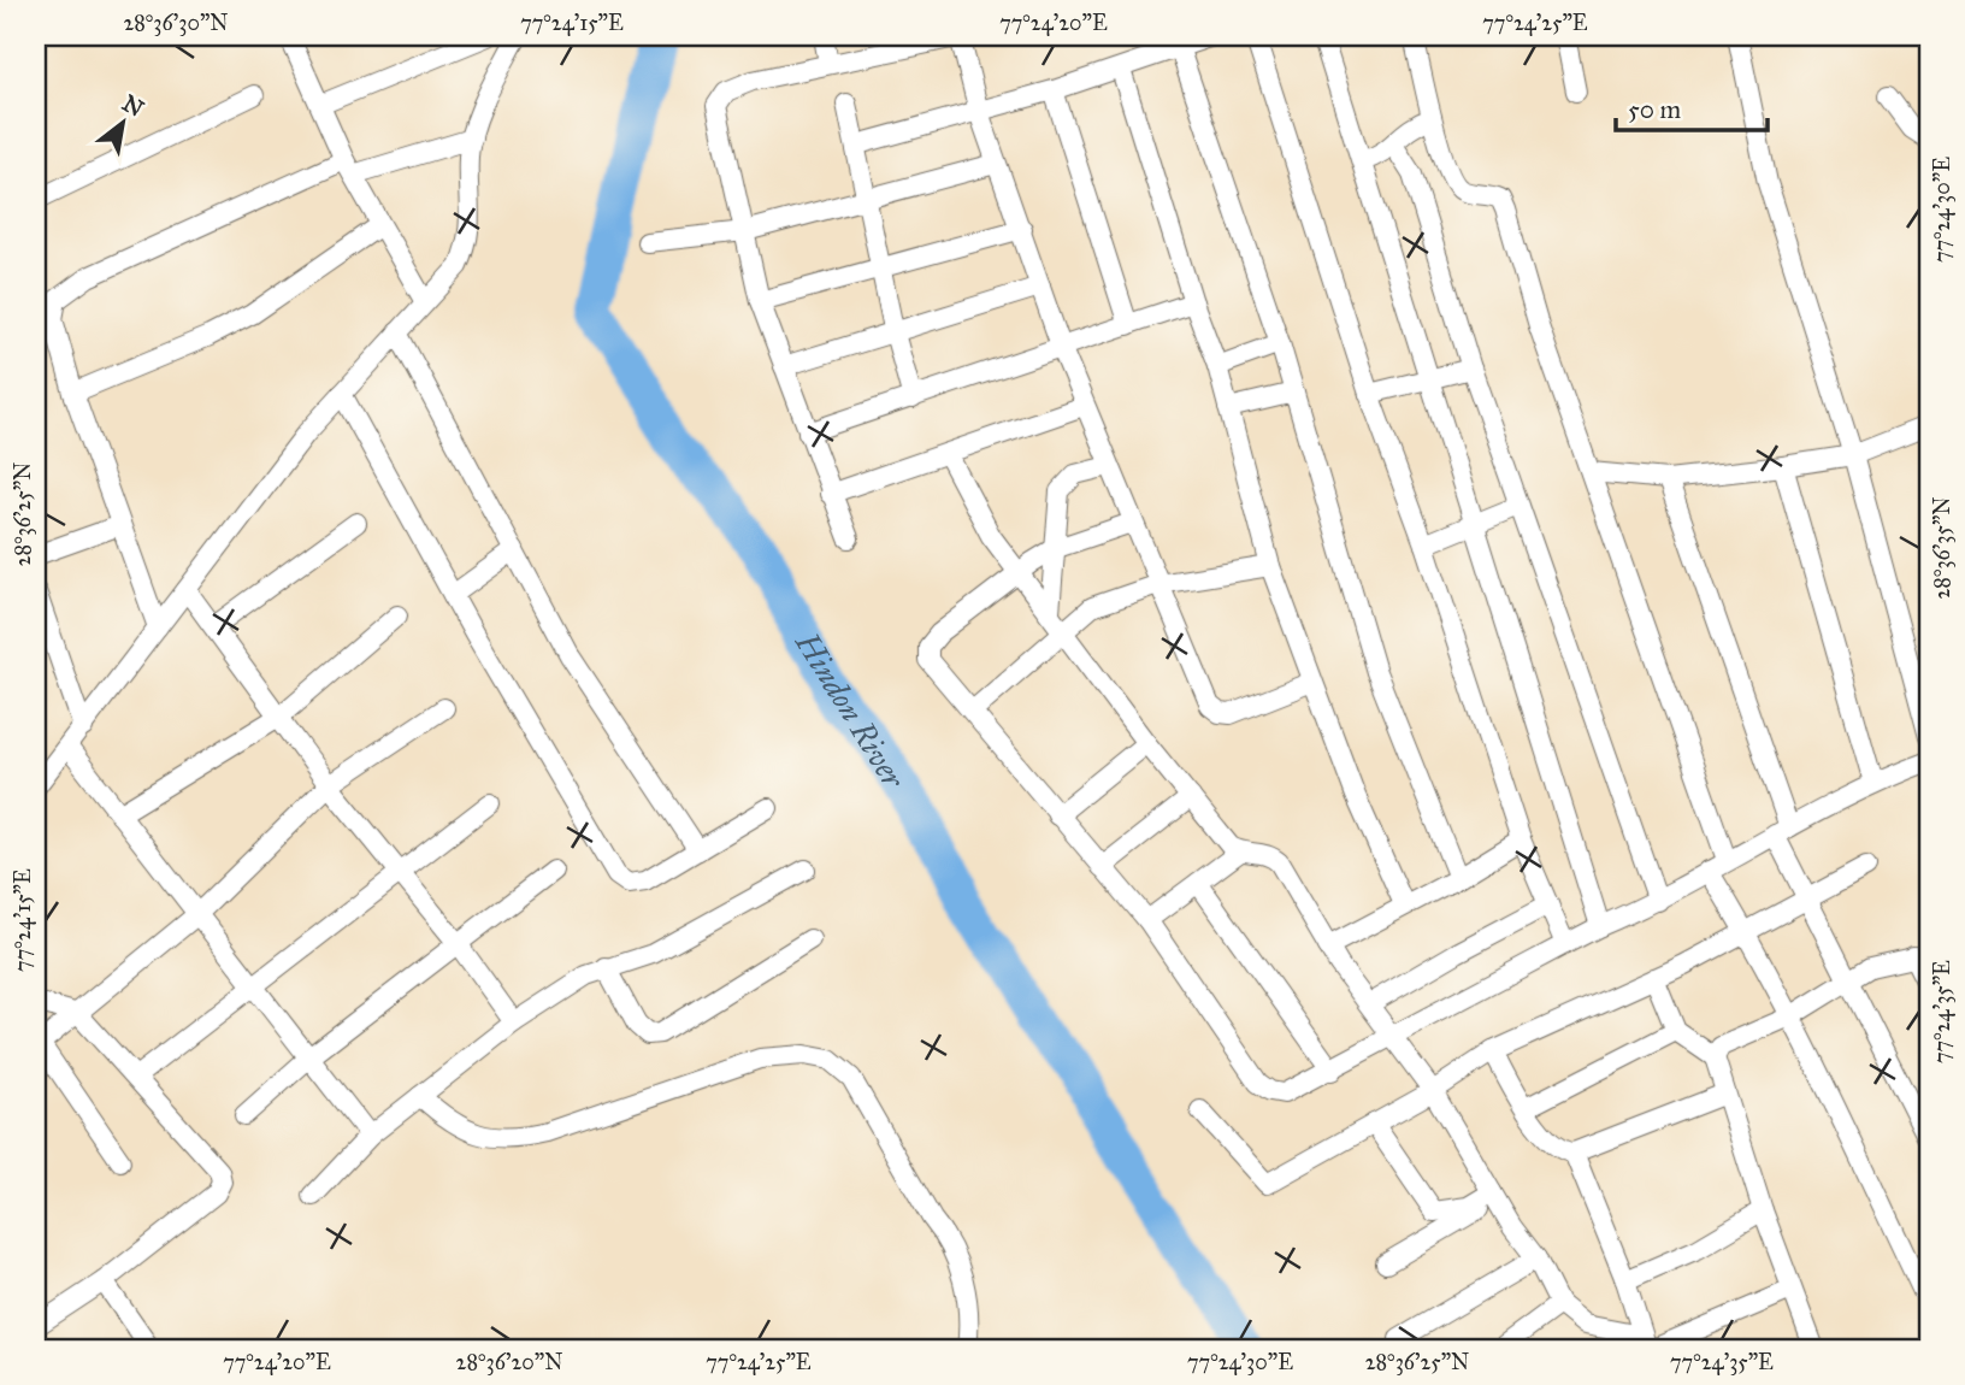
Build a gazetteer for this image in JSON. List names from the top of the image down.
{
  "water": ["Hindon River"],
  "scale_bar": "50 m",
  "north": "top right",
  "coordinates": [
    "28°36'30\"N",
    "77°24'15\"E",
    "77°24'20\"E",
    "77°24'25\"E",
    "77°24'30\"E",
    "28°36'25\"N",
    "28°36'35\"N",
    "77°24'35\"E",
    "28°36'20\"N"
  ]
}
